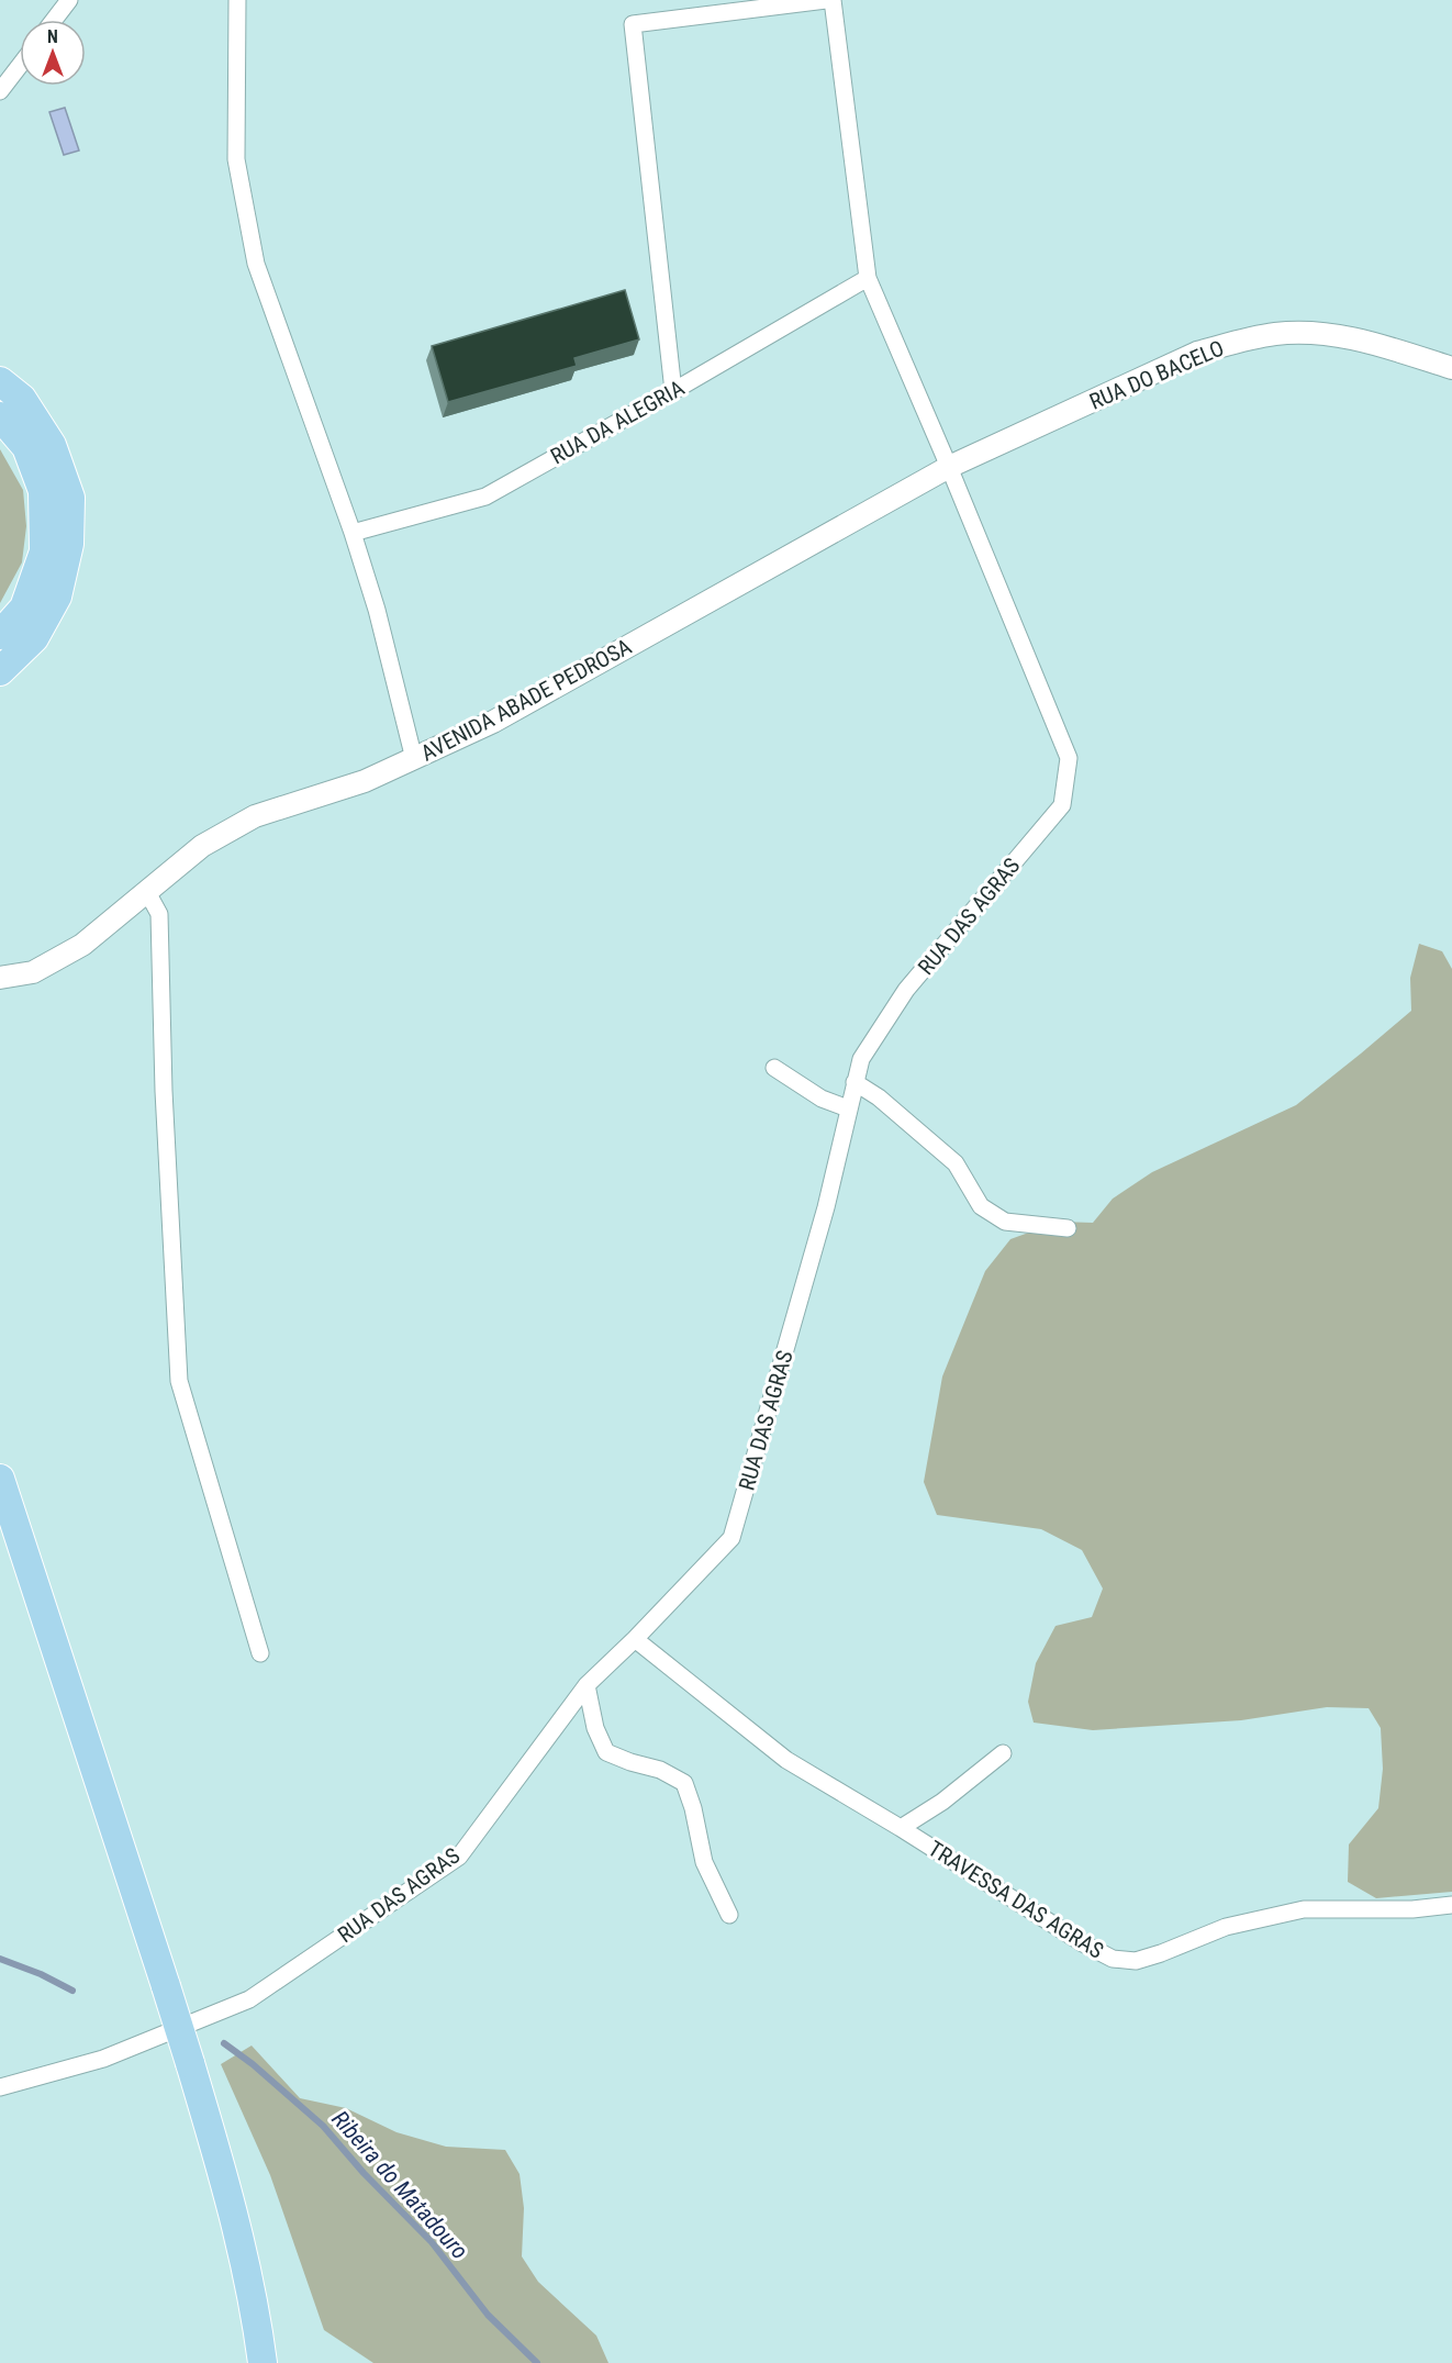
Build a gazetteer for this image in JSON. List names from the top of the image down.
{
  "streets": {
    "street": [
      "RUA DO BACELO",
      "RUA DA ALEGRIA",
      "AVENIDA ABADE PEDROSA",
      "RUA DAS AGRAS",
      "TRAVESSA DAS AGRAS"
    ]
  },
  "crossings": [
    ["RUA DO BACELO", "AVENIDA ABADE PEDROSA"],
    ["RUA DO BACELO", "RUA DAS AGRAS"],
    ["RUA DA ALEGRIA", "RUA DAS AGRAS"],
    ["AVENIDA ABADE PEDROSA", "RUA DAS AGRAS"],
    ["RUA DAS AGRAS", "TRAVESSA DAS AGRAS"]
  ],
  "water": ["Ribeira do Matadouro"],
  "north": "top"
}
